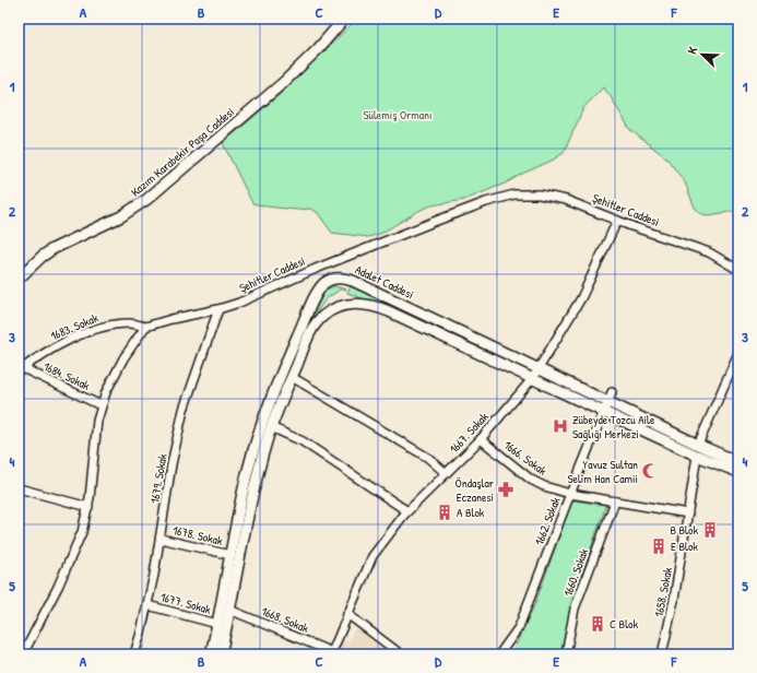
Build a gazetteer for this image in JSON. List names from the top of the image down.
{
  "streets": {
    "street": [
      "Kazım Karabekir Paşa Caddesi",
      "Şehitler Caddesi",
      "Adalet Caddesi",
      "1683. Sokak",
      "1684. Sokak",
      "1667. Sokak",
      "1666. Sokak",
      "1679. Sokak",
      "1662. Sokak",
      "1678. Sokak",
      "1660. Sokak",
      "1658. Sokak",
      "1677. Sokak",
      "1668. Sokak"
    ]
  },
  "crossings": [
    ["Şehitler Caddesi", "1683. Sokak"],
    ["Şehitler Caddesi", "1667. Sokak"],
    ["Şehitler Caddesi", "1679. Sokak"],
    ["Adalet Caddesi", "1667. Sokak"],
    ["Adalet Caddesi", "1662. Sokak"],
    ["Adalet Caddesi", "1678. Sokak"],
    ["Adalet Caddesi", "1677. Sokak"],
    ["1683. Sokak", "1684. Sokak"],
    ["1667. Sokak", "1666. Sokak"],
    ["1667. Sokak", "1668. Sokak"],
    ["1666. Sokak", "1662. Sokak"],
    ["1666. Sokak", "1660. Sokak"],
    ["1666. Sokak", "1658. Sokak"],
    ["1679. Sokak", "1678. Sokak"],
    ["1679. Sokak", "1677. Sokak"]
  ],
  "parks": ["Sülemiş Ormanı"],
  "places": {
    "hospital": ["Zübeyde Tozcu Aile Sağlığı Merkezi"],
    "mosque": ["Yavuz Sultan Selim Han Camii"],
    "pharmacy": ["Öndaşlar Eczanesi"],
    "building": [
      "A Blok",
      "B Blok",
      "E Blok",
      "C Blok"
    ]
  },
  "north": "top left",
  "grid": {
    "columns": [
      "A",
      "B",
      "C",
      "D",
      "E",
      "F"
    ],
    "rows": [
      "1",
      "2",
      "3",
      "4",
      "5"
    ]
  }
}
